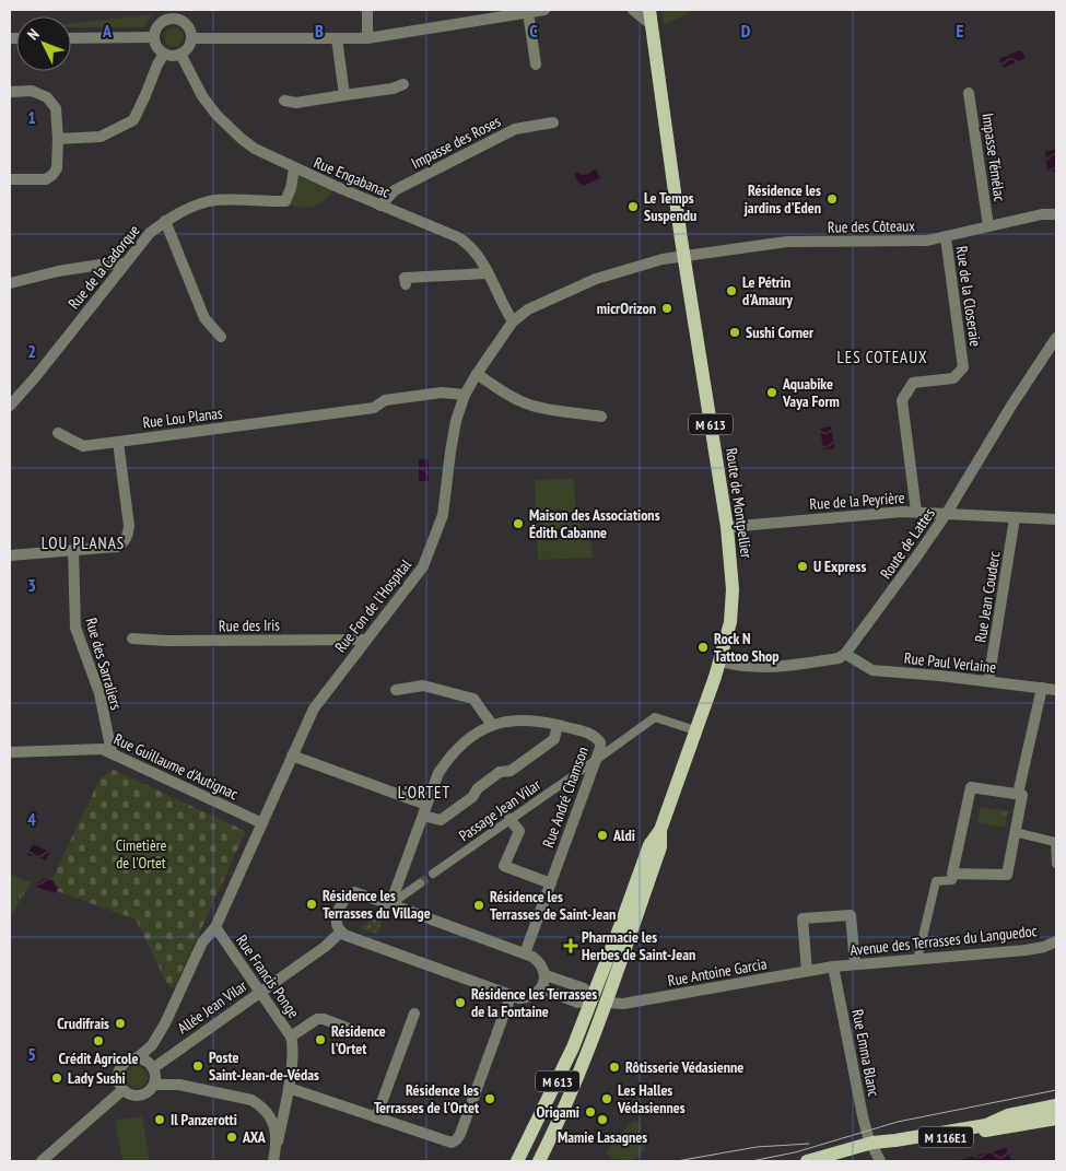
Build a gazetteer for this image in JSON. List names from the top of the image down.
{
  "streets": {
    "main road": ["M 613", "Route de Montpellier", "M 116E1"],
    "street": [
      "Impasse des Roses",
      "Impasse Témélac",
      "Rue Engabanac",
      "Rue des Côteaux",
      "Rue de la Cadorque",
      "Rue de la Closeraie",
      "Rue Lou Planas",
      "Rue de la Peyrière",
      "Route de Lattes",
      "Rue Jean Couderc",
      "Rue Fon de l'Hospital",
      "Rue des Iris",
      "Rue Paul Verlaine",
      "Rue des Sarraliers",
      "Rue Guillaume d'Autignac",
      "Rue André Chamson",
      "Passage Jean Vilar",
      "Avenue des Terrasses du Languedoc",
      "Rue Antoine Garcia",
      "Rue Francis Ponge",
      "Allée Jean Vilar",
      "Rue Emma Blanc"
    ]
  },
  "crossings": [
    ["Impasse des Roses", "Rue Engabanac"],
    ["Impasse Témélac", "Rue des Côteaux"],
    ["Rue Engabanac", "Rue de la Cadorque"],
    ["Rue Engabanac", "Rue Fon de l'Hospital"],
    ["Rue des Côteaux", "Rue de la Closeraie"],
    ["Rue des Côteaux", "Route de Montpellier"],
    ["Rue des Côteaux", "Rue Fon de l'Hospital"],
    ["Rue de la Closeraie", "Rue de la Peyrière"],
    ["Rue Lou Planas", "Rue Fon de l'Hospital"],
    ["Rue de la Peyrière", "Route de Montpellier"],
    ["Rue de la Peyrière", "Route de Lattes"],
    ["Rue de la Peyrière", "Rue Jean Couderc"],
    ["Route de Montpellier", "Rue Fon de l'Hospital"],
    ["Route de Montpellier", "Passage Jean Vilar"],
    ["Route de Montpellier", "Rue Antoine Garcia"],
    ["Route de Lattes", "Rue Paul Verlaine"],
    ["Rue Jean Couderc", "Rue Paul Verlaine"],
    ["Rue Fon de l'Hospital", "Rue des Iris"],
    ["Rue Fon de l'Hospital", "Rue Guillaume d'Autignac"],
    ["Rue Fon de l'Hospital", "Rue Francis Ponge"],
    ["Rue Fon de l'Hospital", "Allée Jean Vilar"],
    ["Rue des Sarraliers", "Rue Guillaume d'Autignac"],
    ["Rue André Chamson", "Passage Jean Vilar"],
    ["Avenue des Terrasses du Languedoc", "Rue Antoine Garcia"],
    ["Avenue des Terrasses du Languedoc", "Rue Emma Blanc"],
    ["Rue Antoine Garcia", "Rue Emma Blanc"],
    ["Rue Francis Ponge", "Allée Jean Vilar"],
    ["Rue Emma Blanc", "M 116E1"]
  ],
  "districts": ["LES COTEAUX", "LOU PLANAS", "L'ORTET"],
  "parks": ["Cimetière de l'Ortet"],
  "places": {
    "other": [
      "Résidence les jardins d'Eden",
      "Le Temps Suspendu",
      "Le Pétrin d'Amaury",
      "micrOrizon",
      "Sushi Corner",
      "Aquabike Vaya Form",
      "Maison des Associations Édith Cabanne",
      "U Express",
      "Rock N Tattoo Shop",
      "Aldi",
      "Résidence les Terrasses du Village",
      "Résidence les Terrasses de Saint-Jean",
      "Résidence les Terrasses de la Fontaine",
      "Crudifrais",
      "Résidence l'Ortet",
      "Crédit Agricole",
      "Poste Saint-Jean-de-Védas",
      "Rôtisserie Védasienne",
      "Lady Sushi",
      "Résidence les Terrasses de l'Ortet",
      "Les Halles Védasiennes",
      "Origami",
      "Il Panzerotti",
      "Mamie Lasagnes",
      "AXA"
    ],
    "health": ["Pharmacie les Herbes de Saint-Jean"]
  },
  "north": "top left",
  "grid": {
    "columns": [
      "A",
      "B",
      "C",
      "D",
      "E"
    ],
    "rows": [
      "1",
      "2",
      "3",
      "4",
      "5"
    ]
  }
}
